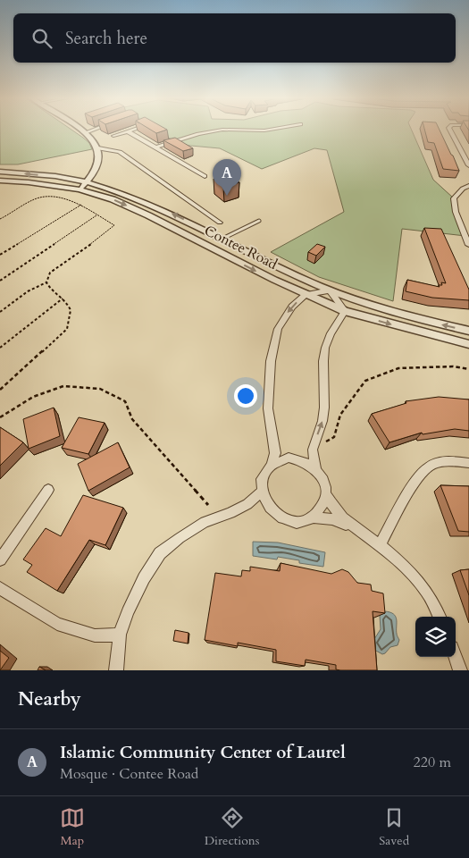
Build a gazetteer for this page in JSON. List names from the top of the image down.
{
  "streets": {
    "street": ["Contee Road"]
  },
  "page": {
    "search": "Search here",
    "pins": "A",
    "heading": "Nearby",
    "list": [
      {
        "mark": "A",
        "name": "Islamic Community Center of Laurel",
        "note": "Mosque · Contee Road",
        "value": "220 m"
      }
    ],
    "nav": ["Map", "Directions", "Saved"]
  }
}
